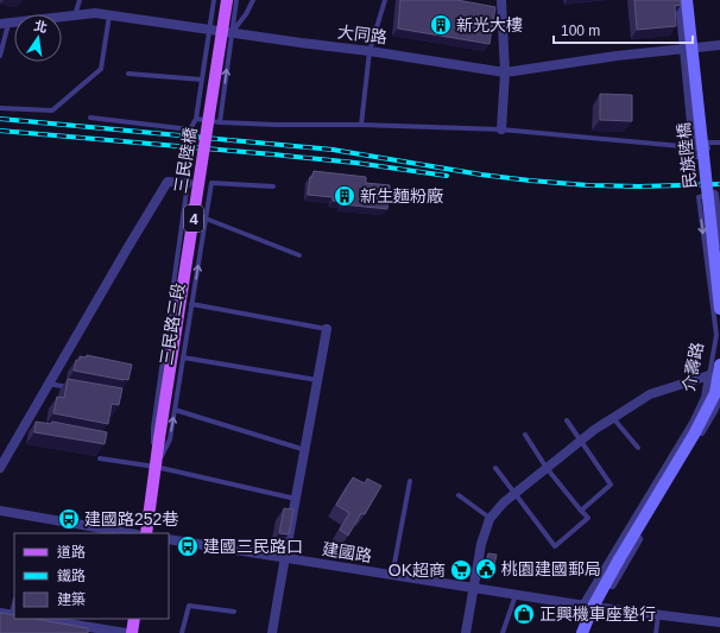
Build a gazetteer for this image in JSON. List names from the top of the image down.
{
  "streets": {
    "main road": ["三民陸橋", "4", "三民路三段"],
    "street": [
      "大同路",
      "民族陸橋",
      "介壽路",
      "建國路"
    ]
  },
  "crossings": [
    ["民族陸橋", "介壽路"],
    ["三民陸橋", "三民路三段"],
    ["介壽路", "建國路"]
  ],
  "places": {
    "building": ["新光大樓", "新生麵粉廠"],
    "bus stop": ["建國路252巷", "建國三民路口"],
    "public building": ["桃園建國郵局"],
    "supermarket": ["OK超商"],
    "shop": ["正興機車座墊行"]
  },
  "legend": ["道路", "鐵路", "建築"],
  "scale_bar": "100 m",
  "north": "top"
}
